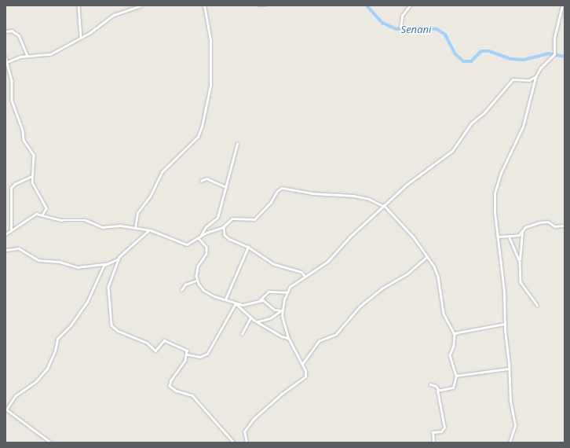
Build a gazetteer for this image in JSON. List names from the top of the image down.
{
  "water": ["Senani"]
}
